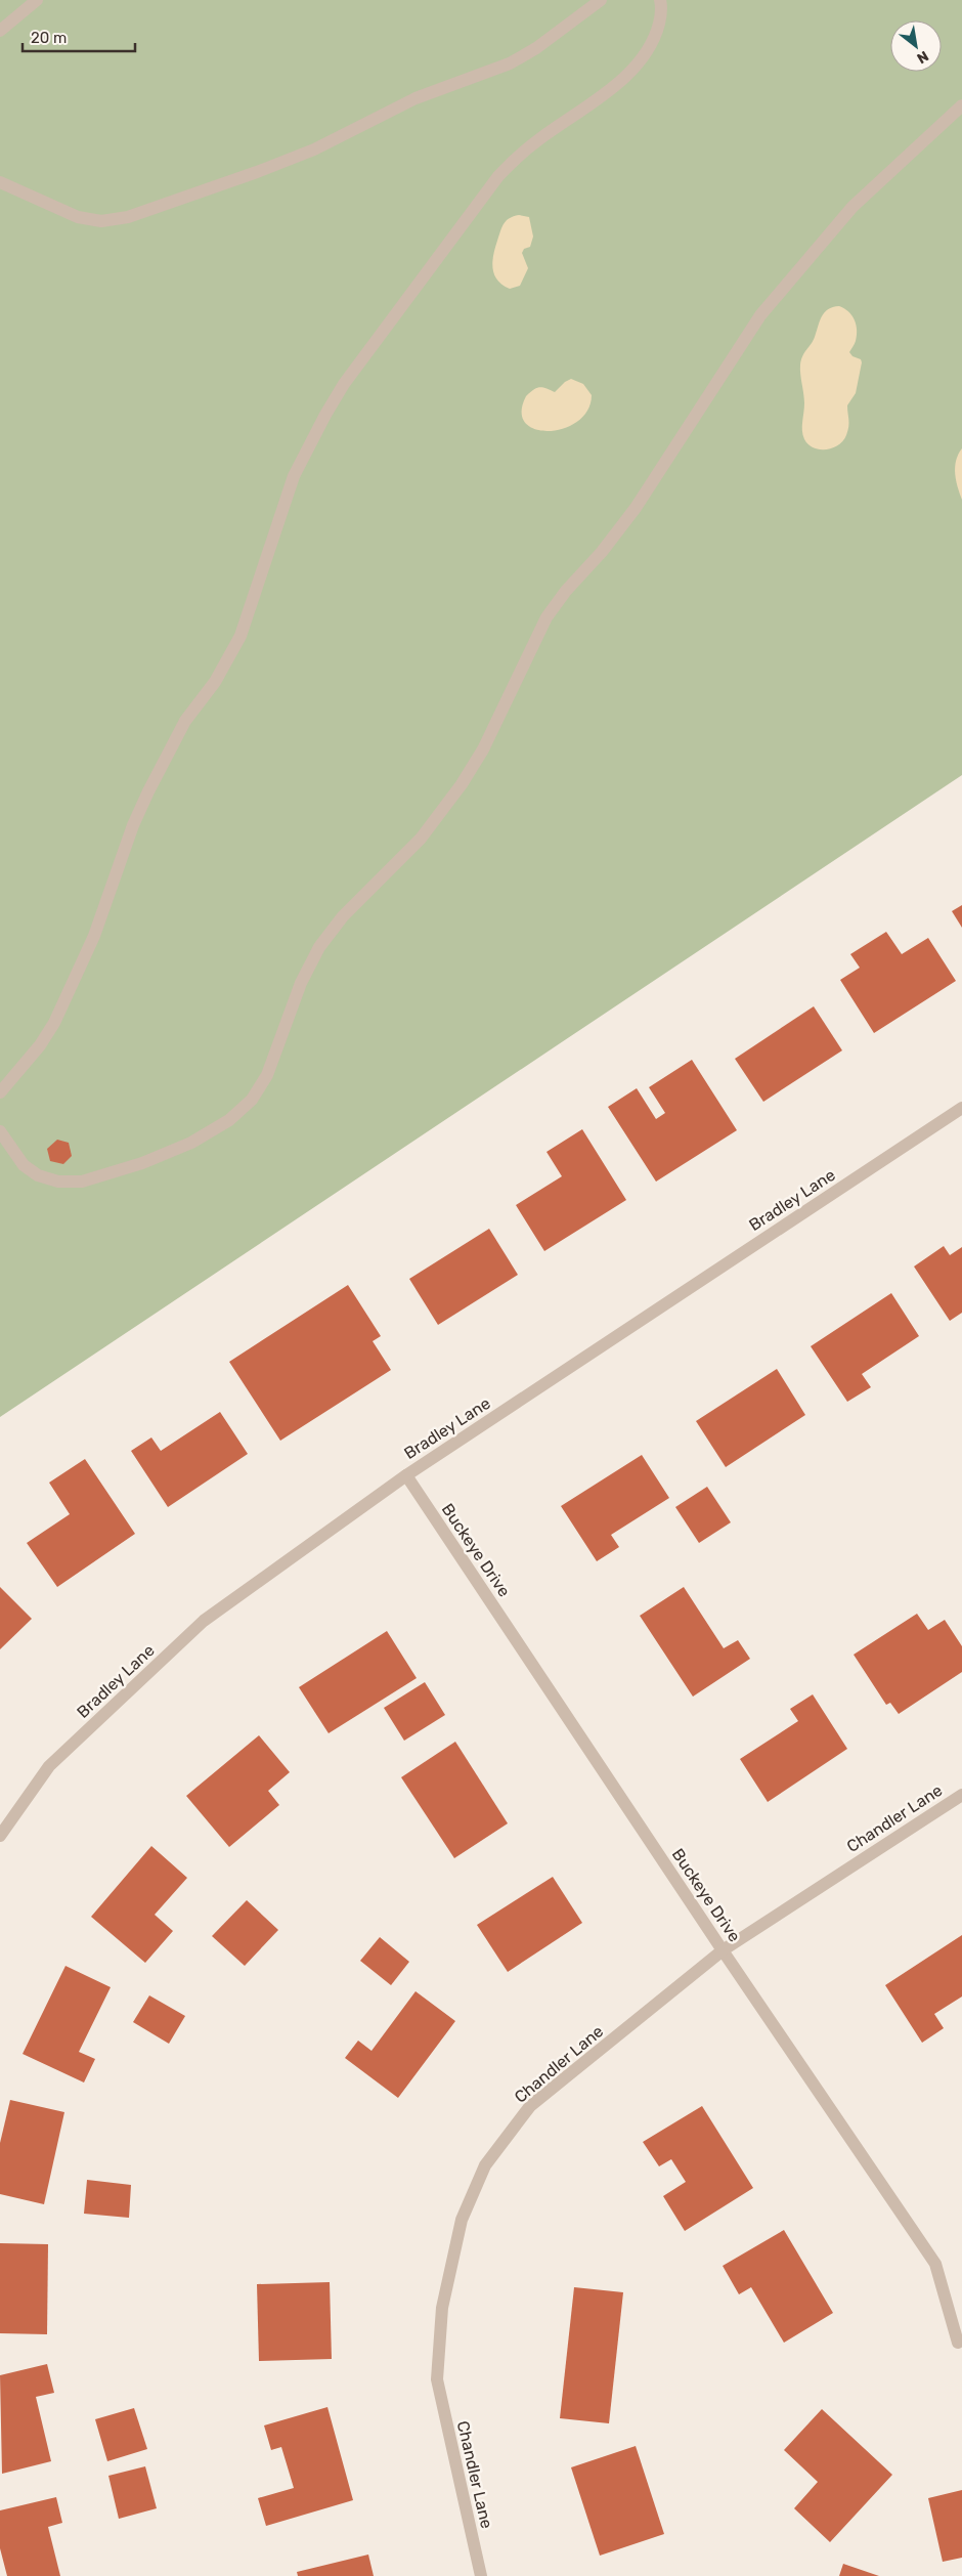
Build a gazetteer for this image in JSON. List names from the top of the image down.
{
  "streets": {
    "street": ["Bradley Lane", "Buckeye Drive", "Chandler Lane"]
  },
  "crossings": [
    ["Bradley Lane", "Buckeye Drive"],
    ["Buckeye Drive", "Chandler Lane"]
  ],
  "scale_bar": "20 m",
  "north": "bottom right"
}
